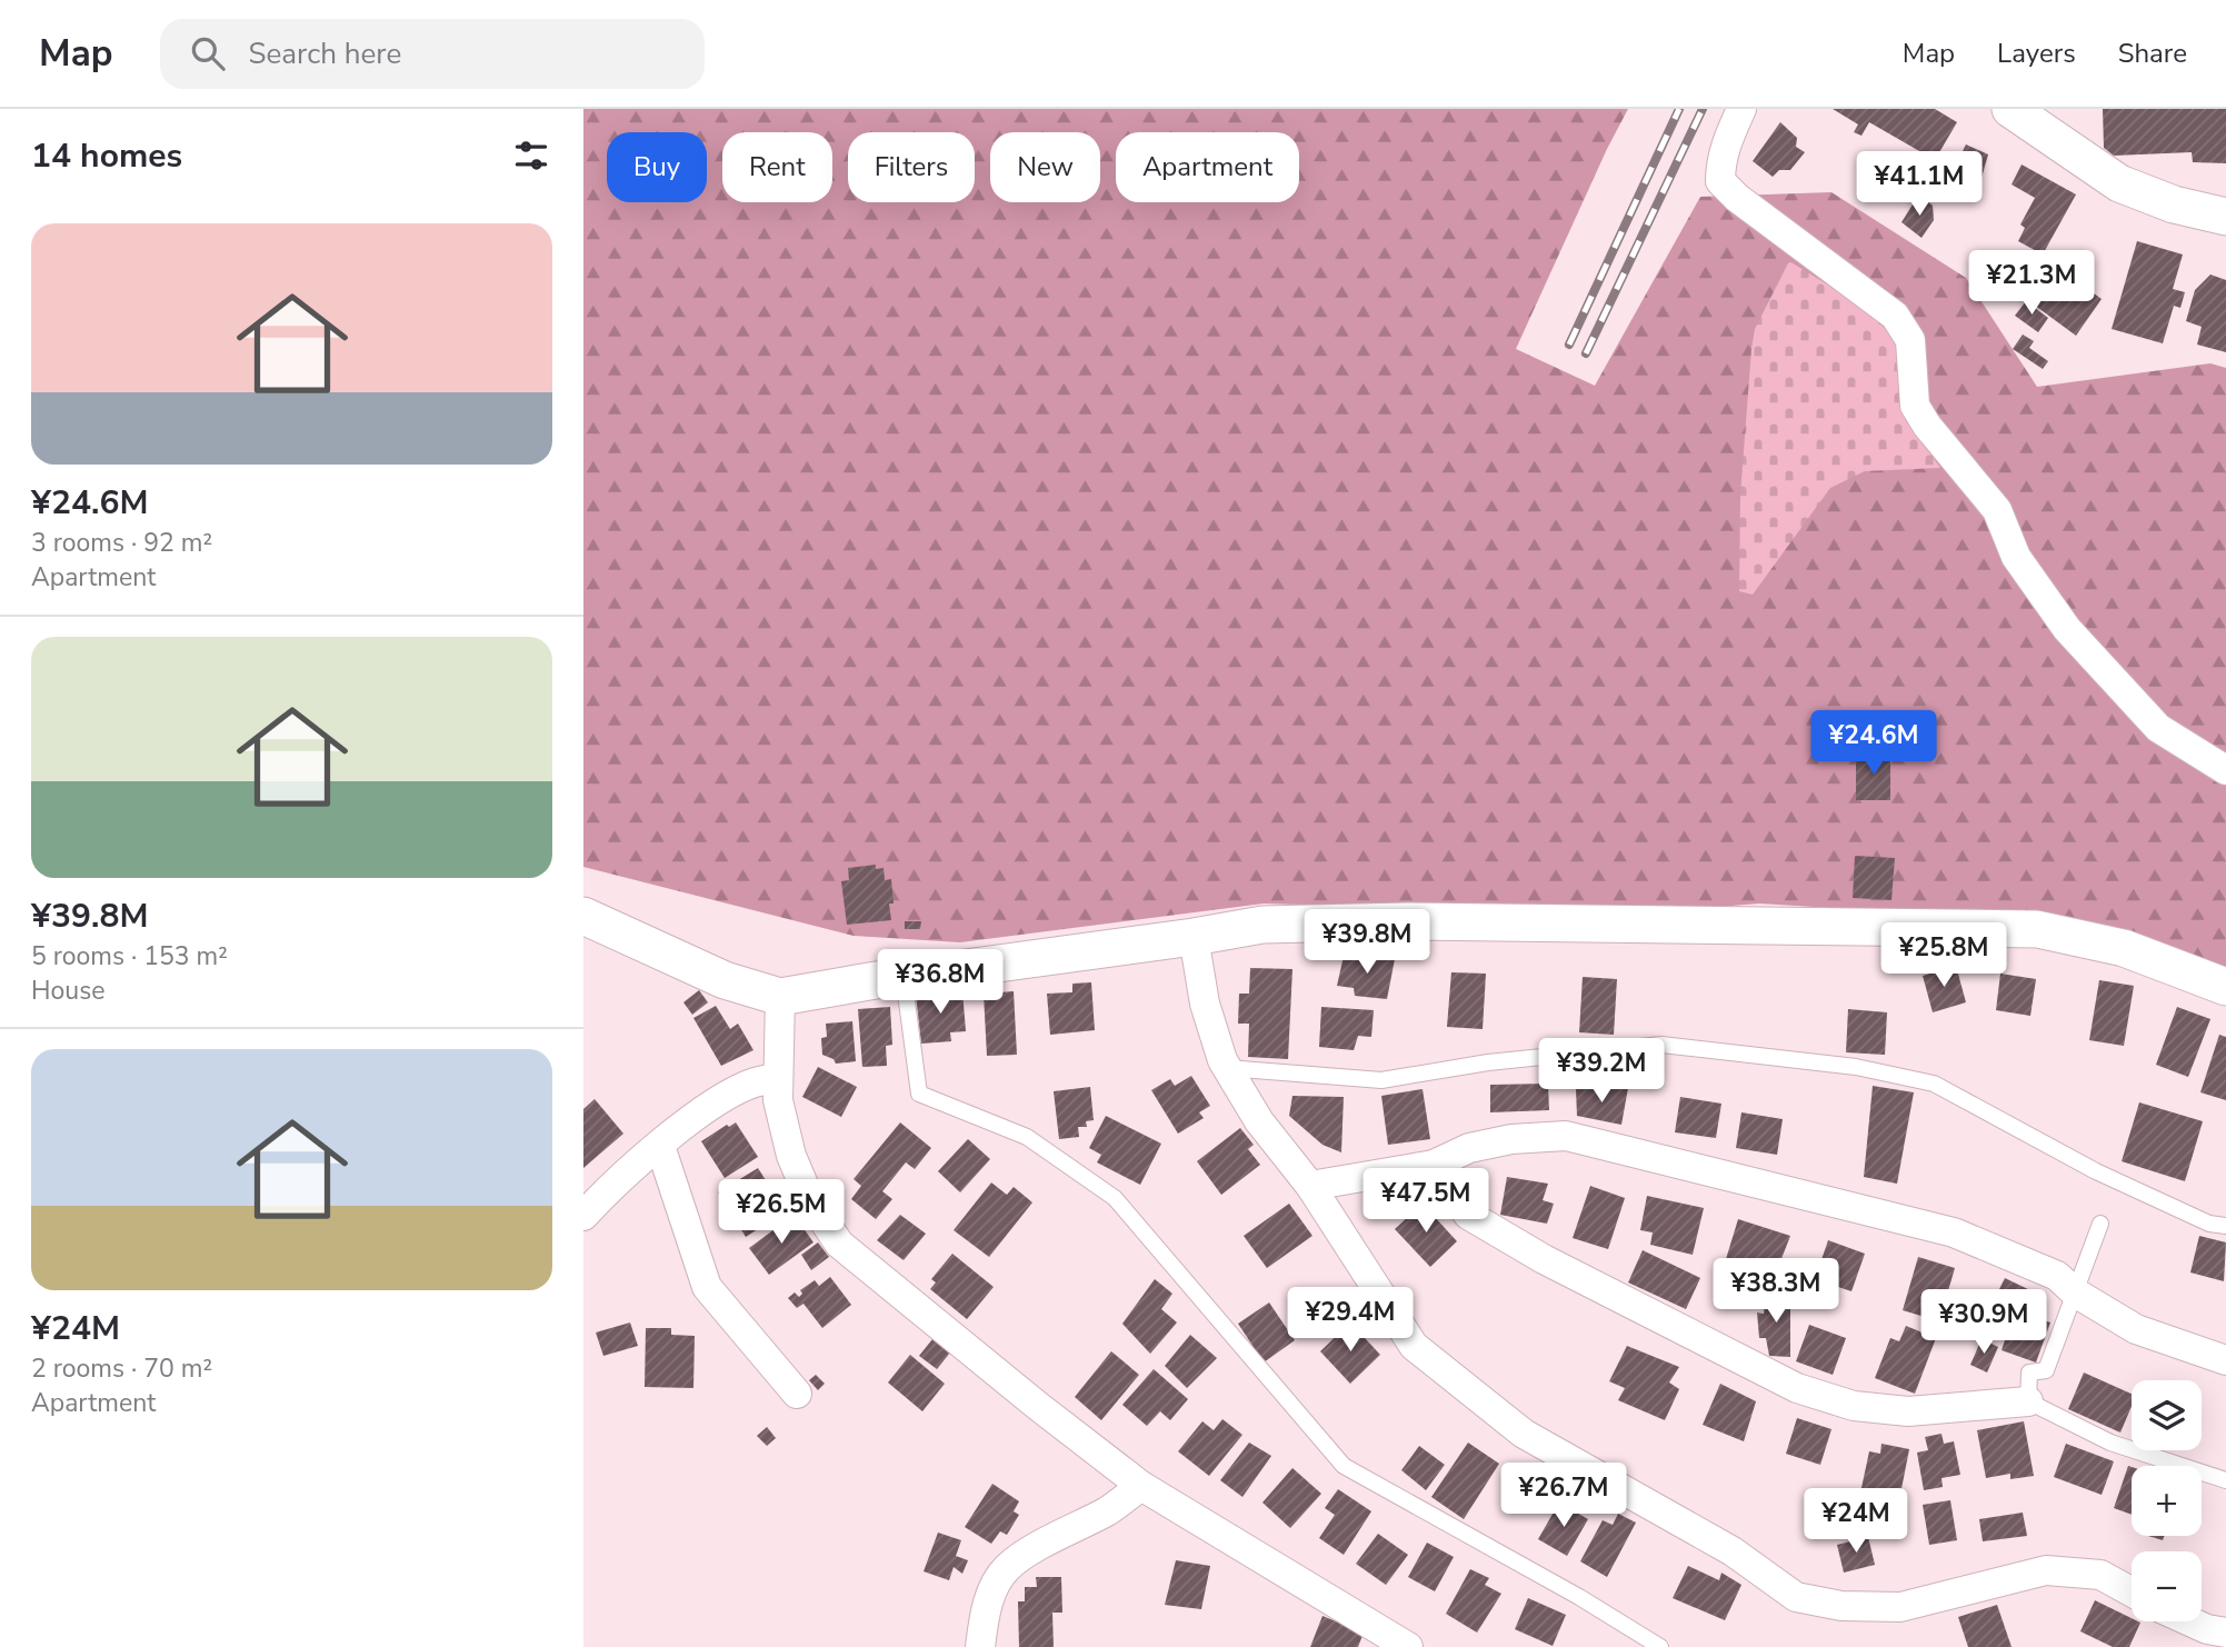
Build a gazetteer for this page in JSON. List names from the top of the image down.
{
  "page": {
    "header": "Map",
    "search": "Search here",
    "nav": ["Map", "Layers", "Share"],
    "heading": "14 homes",
    "chip": [
      "Buy",
      "Rent",
      "Filters",
      "New",
      "Apartment"
    ],
    "price": [
      "¥41.1M",
      "¥21.3M",
      "¥24.6M",
      "¥39.8M",
      "¥25.8M",
      "¥36.8M",
      "¥39.2M",
      "¥47.5M",
      "¥26.5M",
      "¥38.3M",
      "¥29.4M",
      "¥30.9M",
      "¥26.7M",
      "¥24M"
    ],
    "list": [
      {
        "name": "¥24.6M",
        "note": "3 rooms · 92 m² · Apartment"
      },
      {
        "name": "¥39.8M",
        "note": "5 rooms · 153 m² · House"
      },
      {
        "name": "¥24M",
        "note": "2 rooms · 70 m² · Apartment"
      }
    ],
    "map_buttons": ["+", "−"]
  }
}
